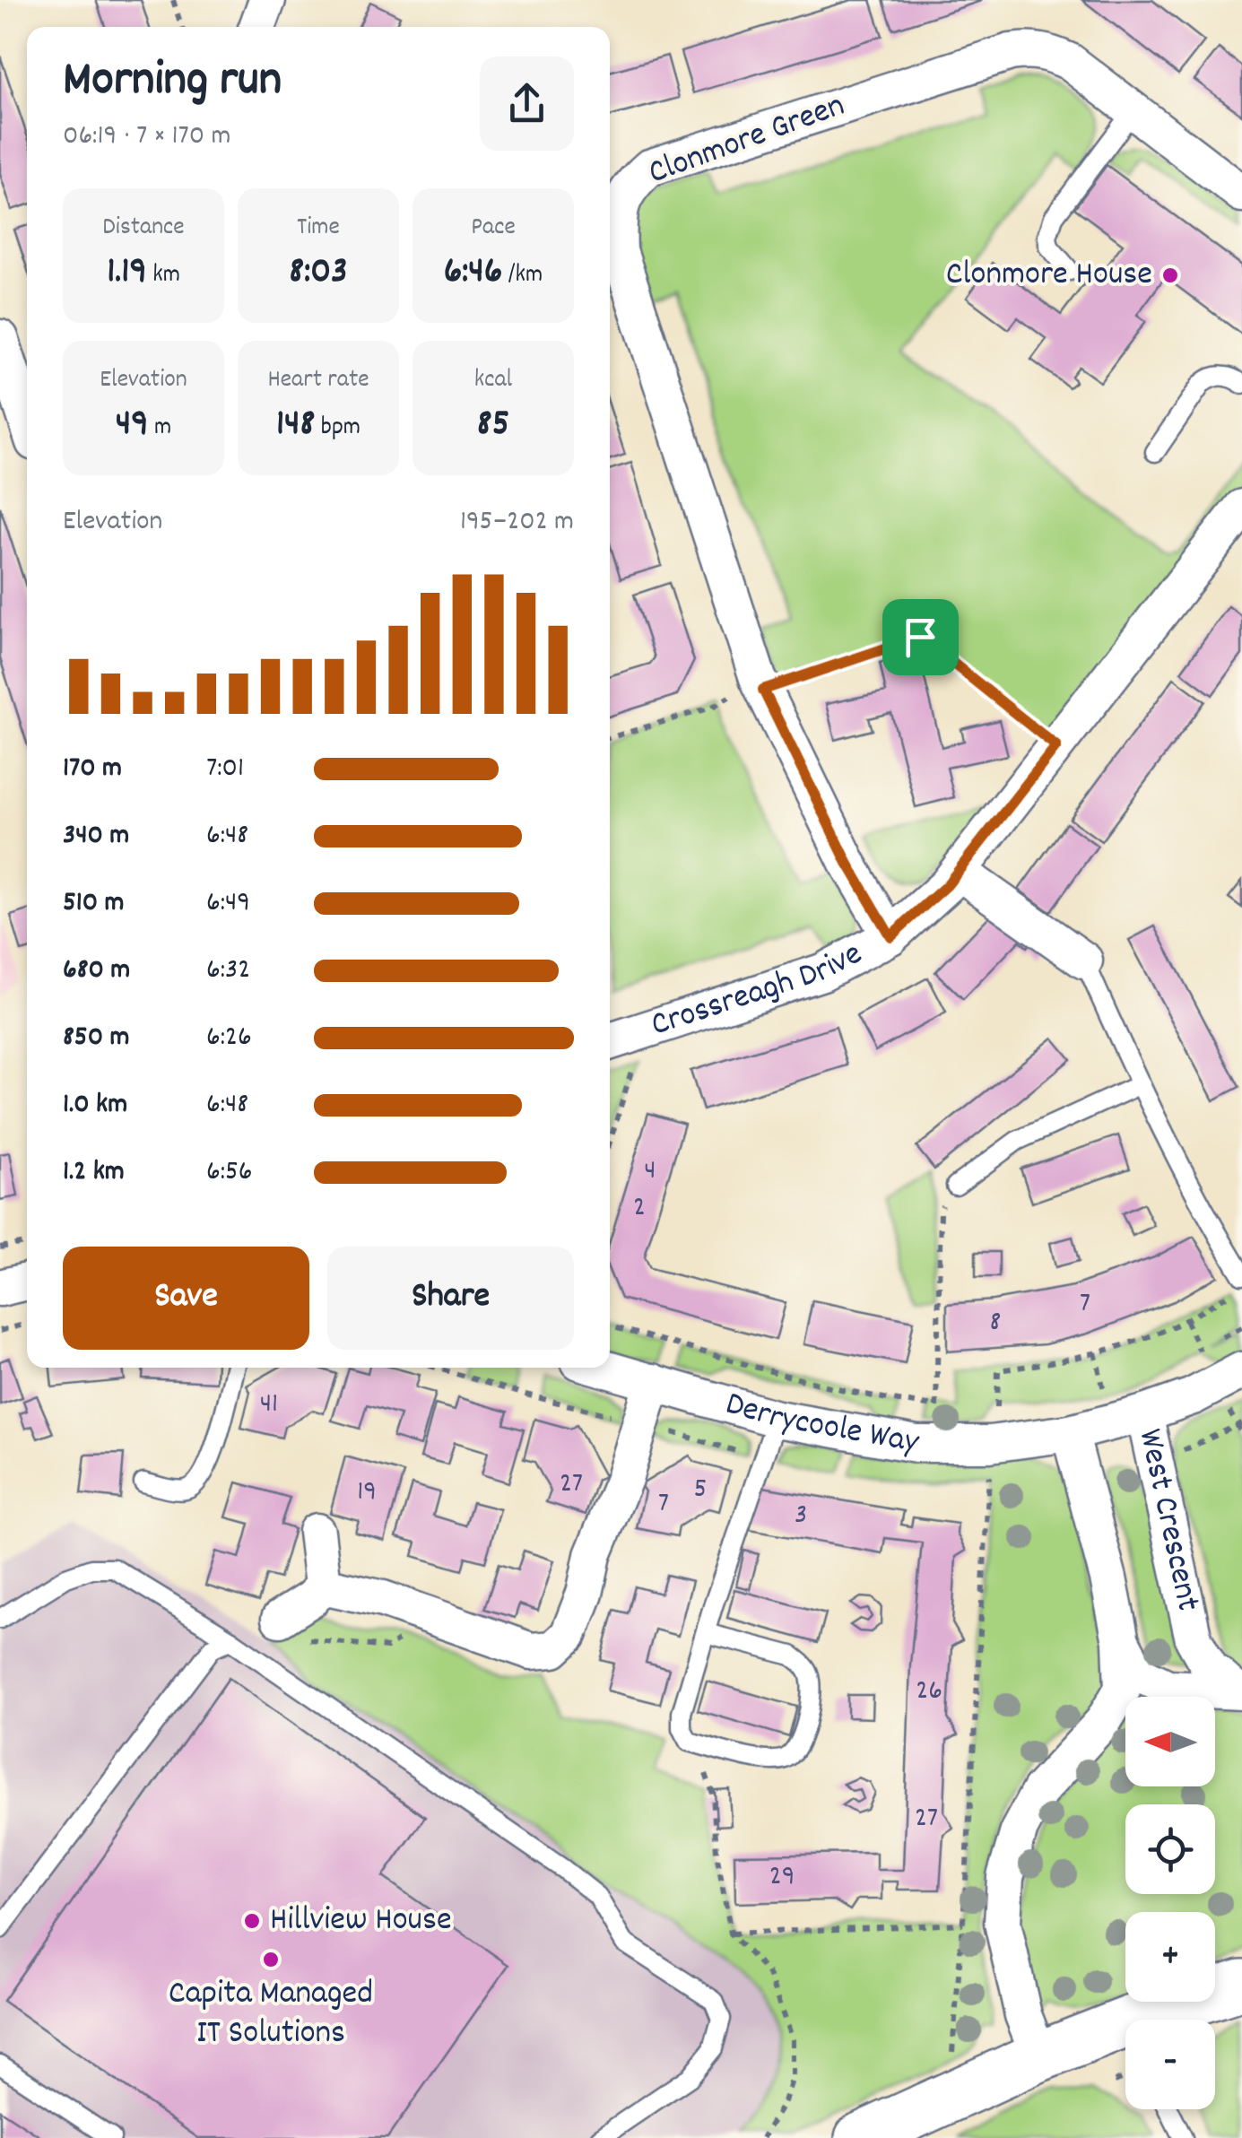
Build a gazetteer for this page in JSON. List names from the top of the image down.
{
  "streets": {
    "street": [
      "Clonmore Green",
      "Crossreagh Drive",
      "Derrycoole Way",
      "West Crescent"
    ]
  },
  "crossings": [
    ["Clonmore Green", "Crossreagh Drive"],
    ["Derrycoole Way", "West Crescent"]
  ],
  "places": ["Clonmore House", "Hillview House", "Capita Managed IT Solutions"],
  "house_numbers": [
    "4",
    "2",
    "7",
    "8",
    "41",
    "27",
    "5",
    "19",
    "7",
    "3",
    "26",
    "27",
    "29"
  ],
  "north": "left",
  "page": {
    "heading": ["Morning run", "06:19 · 7 × 170 m"],
    "stats": [
      ["Distance", "1.19 km"],
      ["Time", "8:03"],
      ["Pace", "6:46 /km"],
      ["Elevation", "49 m"],
      ["Heart rate", "148 bpm"],
      ["kcal", "85"]
    ],
    "chart": ["Elevation", "195–202 m"],
    "list": [
      {
        "name": "170 m",
        "note": "7:01"
      },
      {
        "name": "340 m",
        "note": "6:48"
      },
      {
        "name": "510 m",
        "note": "6:49"
      },
      {
        "name": "680 m",
        "note": "6:32"
      },
      {
        "name": "850 m",
        "note": "6:26"
      },
      {
        "name": "1.0 km",
        "note": "6:48"
      },
      {
        "name": "1.2 km",
        "note": "6:56"
      }
    ],
    "buttons": ["Save", "Share"],
    "map_buttons": ["+", "−"]
  }
}
